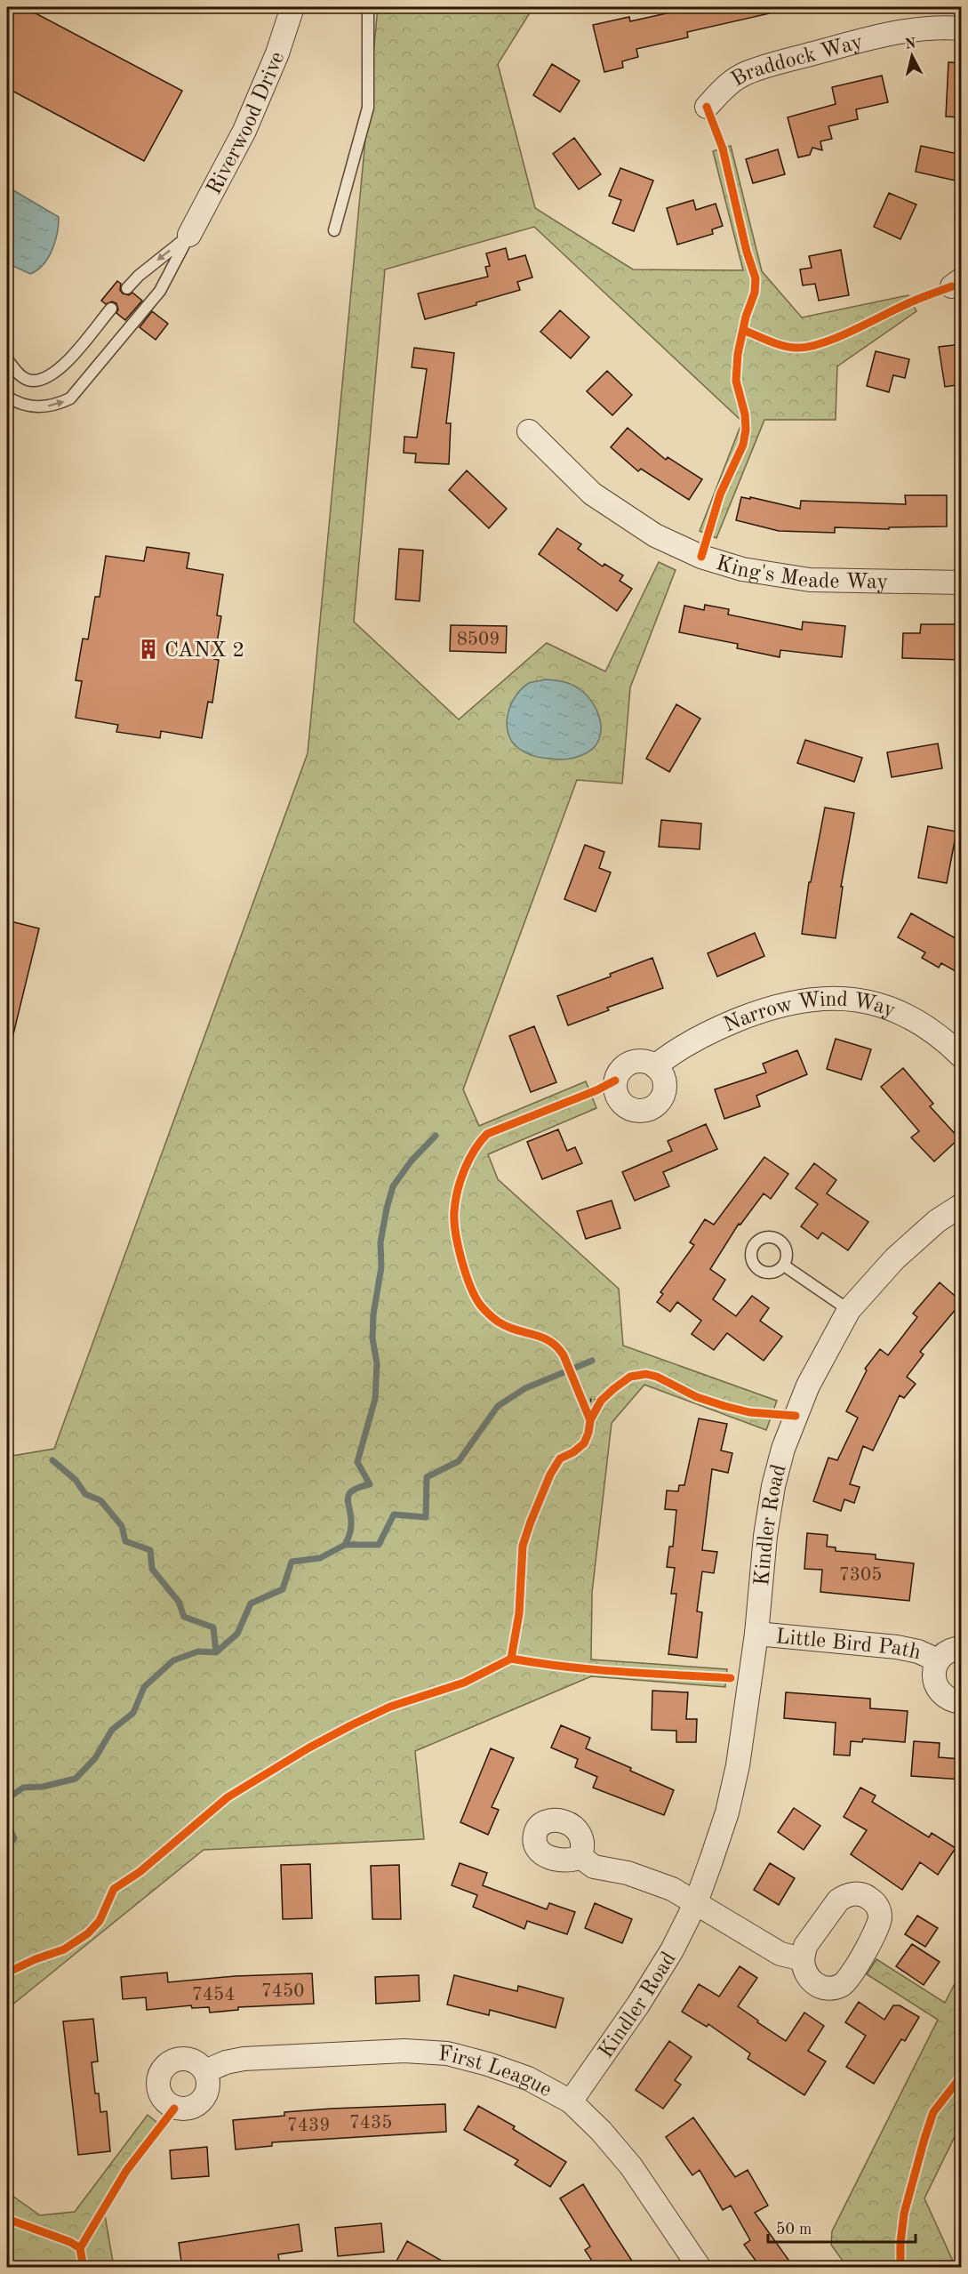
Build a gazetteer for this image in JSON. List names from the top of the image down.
{
  "streets": {
    "street": [
      "Braddock Way",
      "Riverwood Drive",
      "King's Meade Way",
      "Narrow Wind Way",
      "Kindler Road",
      "Little Bird Path",
      "First League"
    ]
  },
  "crossings": [
    ["Kindler Road", "Little Bird Path"],
    ["Kindler Road", "First League"]
  ],
  "places": {
    "building": ["CANX 2"]
  },
  "house_numbers": [
    "8509",
    "7305",
    "7450",
    "7454",
    "7435",
    "7439"
  ],
  "scale_bar": "50 m",
  "north": "top"
}
